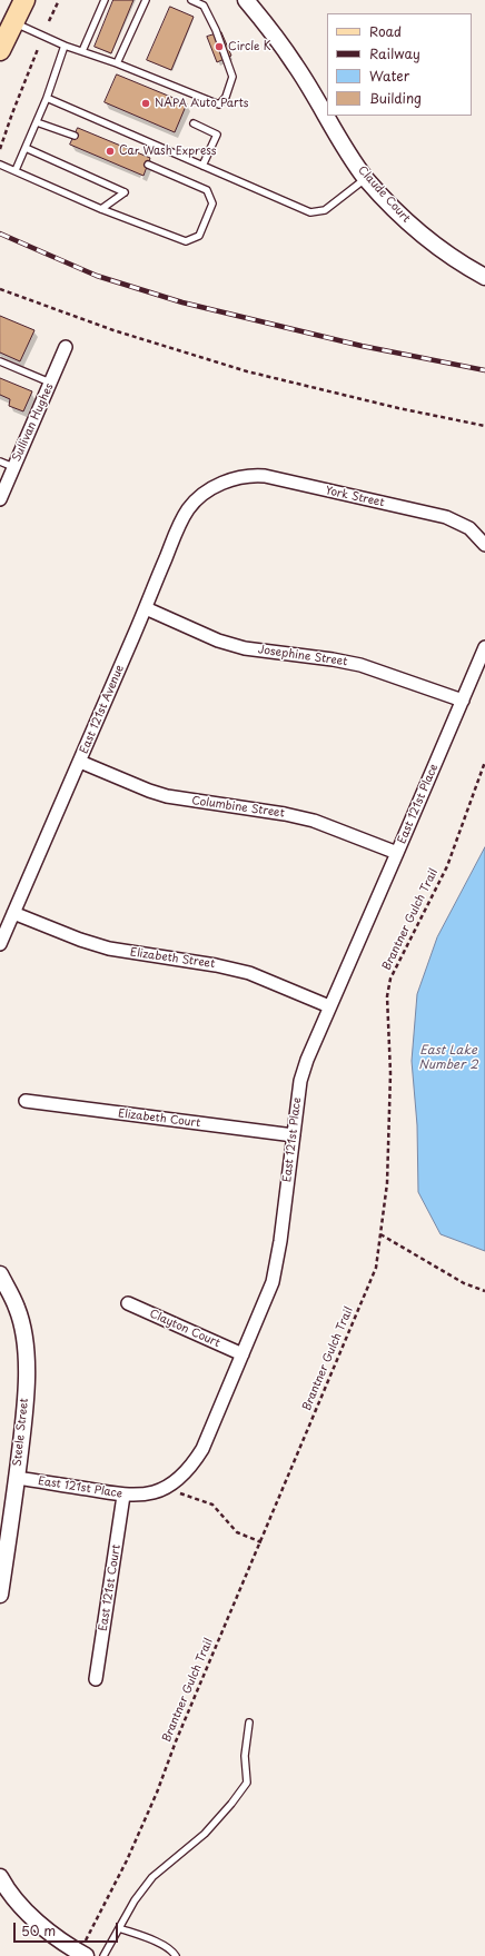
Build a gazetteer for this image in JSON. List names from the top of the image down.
{
  "streets": {
    "street": [
      "Claude Court",
      "Sullivan Hughes",
      "York Street",
      "Josephine Street",
      "East 121st Avenue",
      "East 121st Place",
      "Columbine Street",
      "Elizabeth Street",
      "Elizabeth Court",
      "Clayton Court",
      "Steele Street",
      "East 121st Court"
    ],
    "path": ["Brantner Gulch Trail"]
  },
  "crossings": [
    ["York Street", "East 121st Avenue"],
    ["Josephine Street", "East 121st Avenue"],
    ["Josephine Street", "East 121st Place"],
    ["East 121st Avenue", "Columbine Street"],
    ["East 121st Avenue", "Elizabeth Street"],
    ["East 121st Place", "Columbine Street"],
    ["East 121st Place", "Elizabeth Street"],
    ["East 121st Place", "Elizabeth Court"],
    ["East 121st Place", "Clayton Court"],
    ["East 121st Place", "Steele Street"],
    ["East 121st Place", "East 121st Court"]
  ],
  "water": ["East Lake Number 2"],
  "places": ["Circle K", "NAPA Auto Parts", "Car Wash Express"],
  "legend": [
    "Road",
    "Railway",
    "Water",
    "Building"
  ],
  "scale_bar": "50 m"
}
